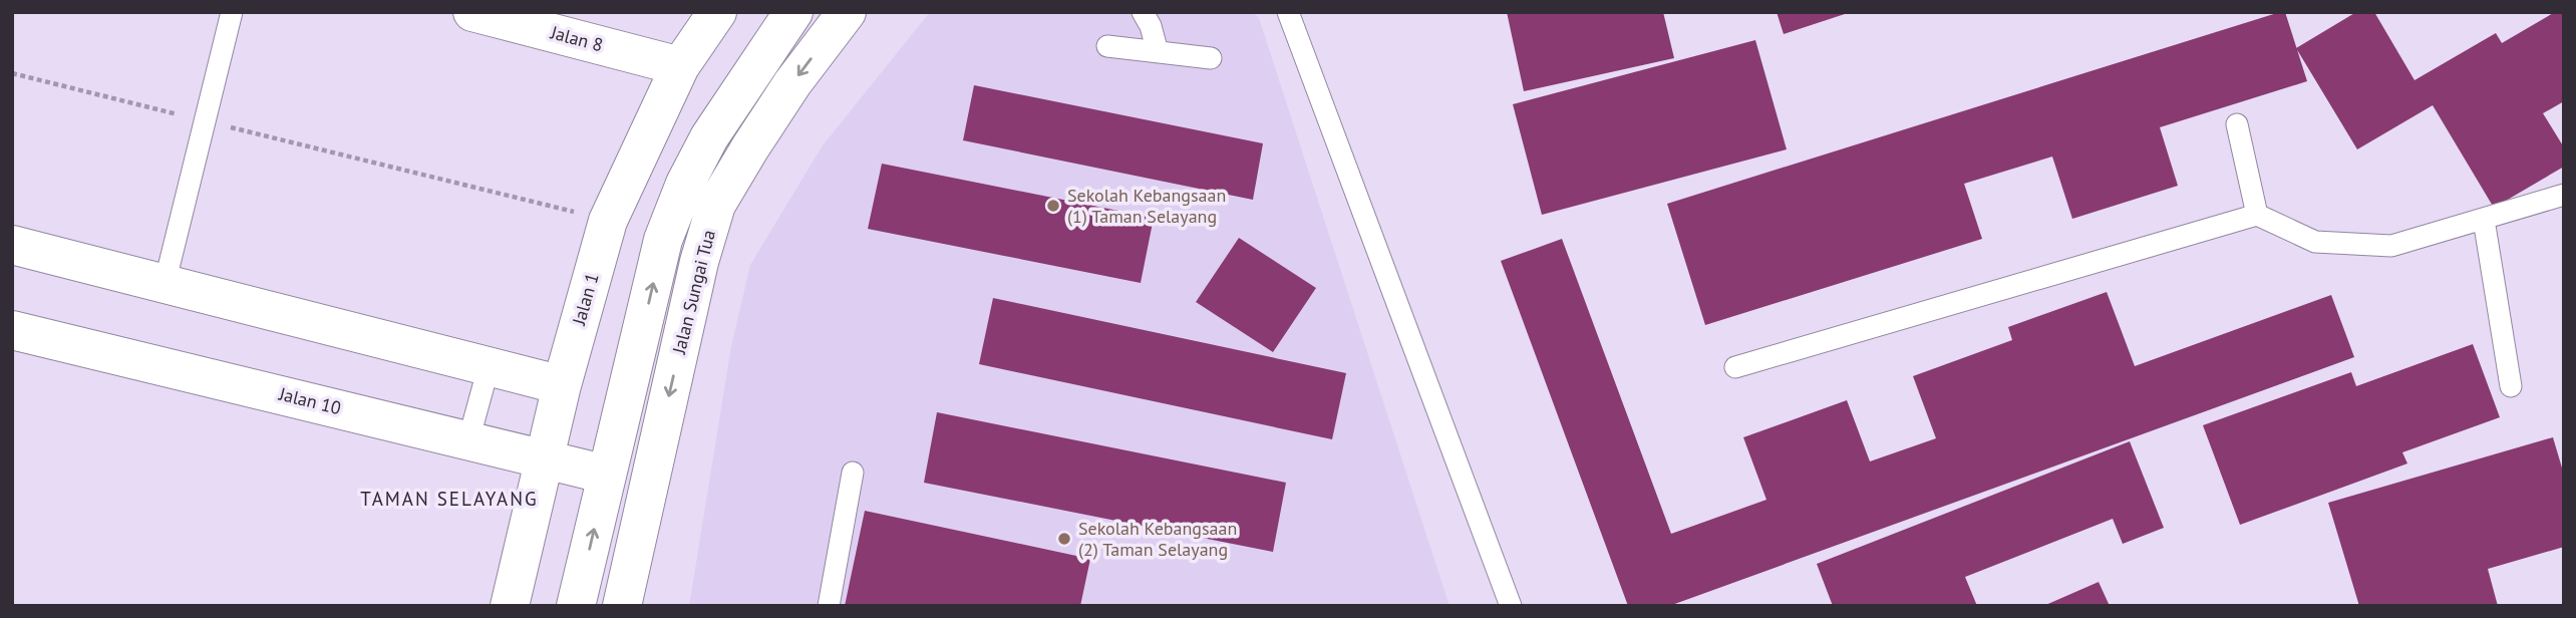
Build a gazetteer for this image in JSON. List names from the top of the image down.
{
  "streets": {
    "street": [
      "Jalan 8",
      "Jalan Sungai Tua",
      "Jalan 1",
      "Jalan 10"
    ]
  },
  "crossings": [
    ["Jalan 8", "Jalan 1"],
    ["Jalan 1", "Jalan 10"]
  ],
  "districts": ["TAMAN SELAYANG"],
  "places": ["Sekolah Kebangsaan (1) Taman Selayang", "Sekolah Kebangsaan (2) Taman Selayang"]
}
